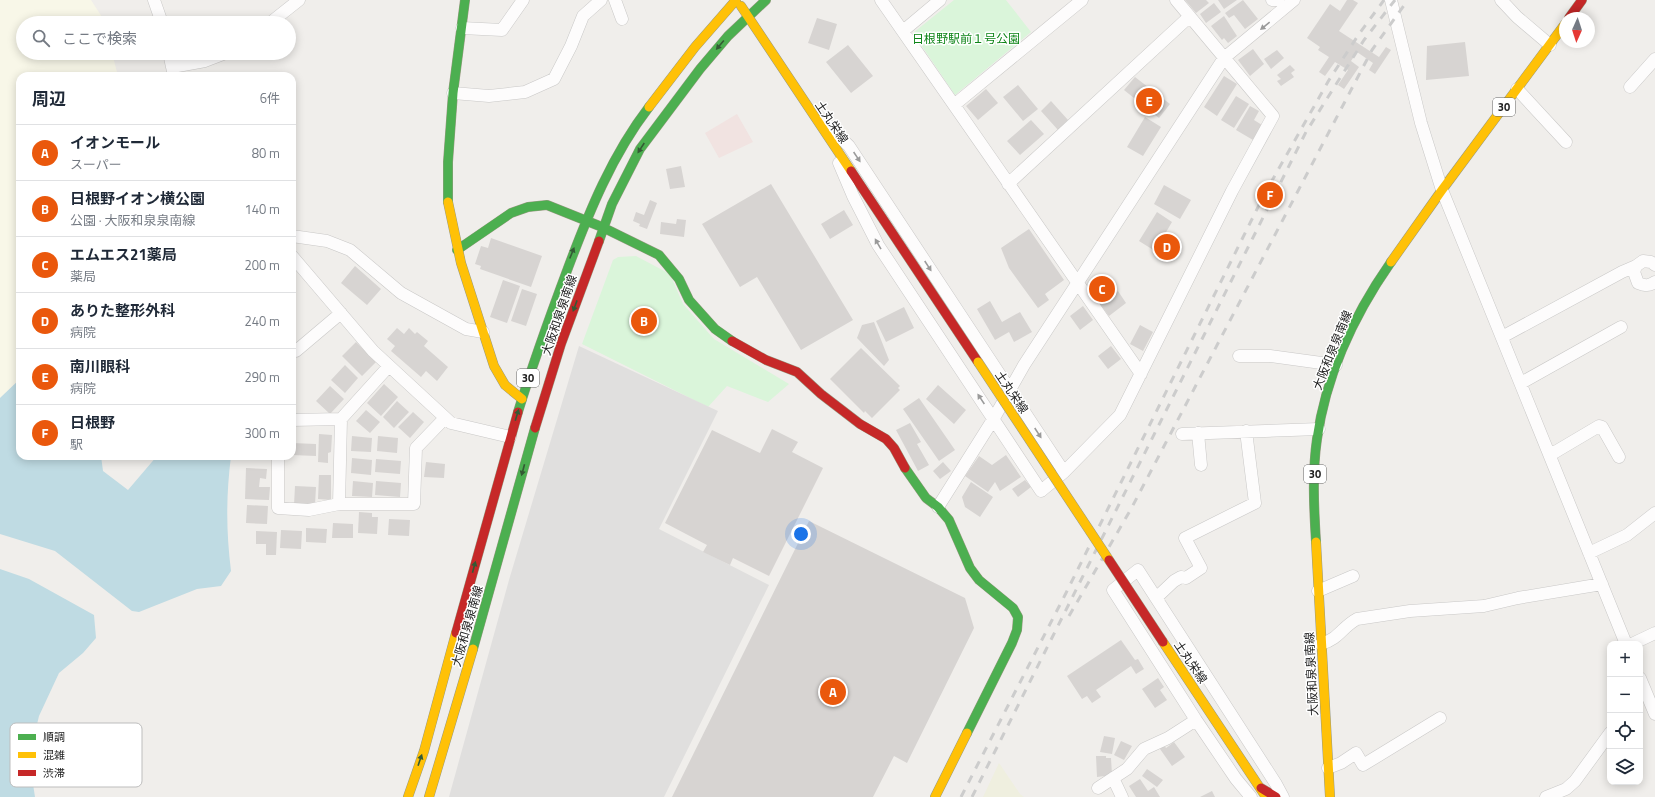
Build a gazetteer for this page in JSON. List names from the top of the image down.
{
  "streets": {
    "main road": ["30", "土丸栄線", "大阪和泉泉南線"]
  },
  "crossings": [
    ["土丸栄線", "大阪和泉泉南線"]
  ],
  "parks": ["日根野駅前１号公園"],
  "legend": ["順調", "混雑", "渋滞"],
  "north": "bottom",
  "page": {
    "search": "ここで検索",
    "heading": ["周辺", "6件"],
    "pins": [
      "E",
      "F",
      "D",
      "C",
      "B",
      "A"
    ],
    "list": [
      {
        "mark": "A",
        "name": "イオンモール",
        "note": "スーパー",
        "value": "80 m"
      },
      {
        "mark": "B",
        "name": "日根野イオン横公園",
        "note": "公園 · 大阪和泉泉南線",
        "value": "140 m"
      },
      {
        "mark": "C",
        "name": "エムエス21薬局",
        "note": "薬局",
        "value": "200 m"
      },
      {
        "mark": "D",
        "name": "ありた整形外科",
        "note": "病院",
        "value": "240 m"
      },
      {
        "mark": "E",
        "name": "南川眼科",
        "note": "病院",
        "value": "290 m"
      },
      {
        "mark": "F",
        "name": "日根野",
        "note": "駅",
        "value": "300 m"
      }
    ],
    "map_buttons": ["+", "−"]
  }
}
